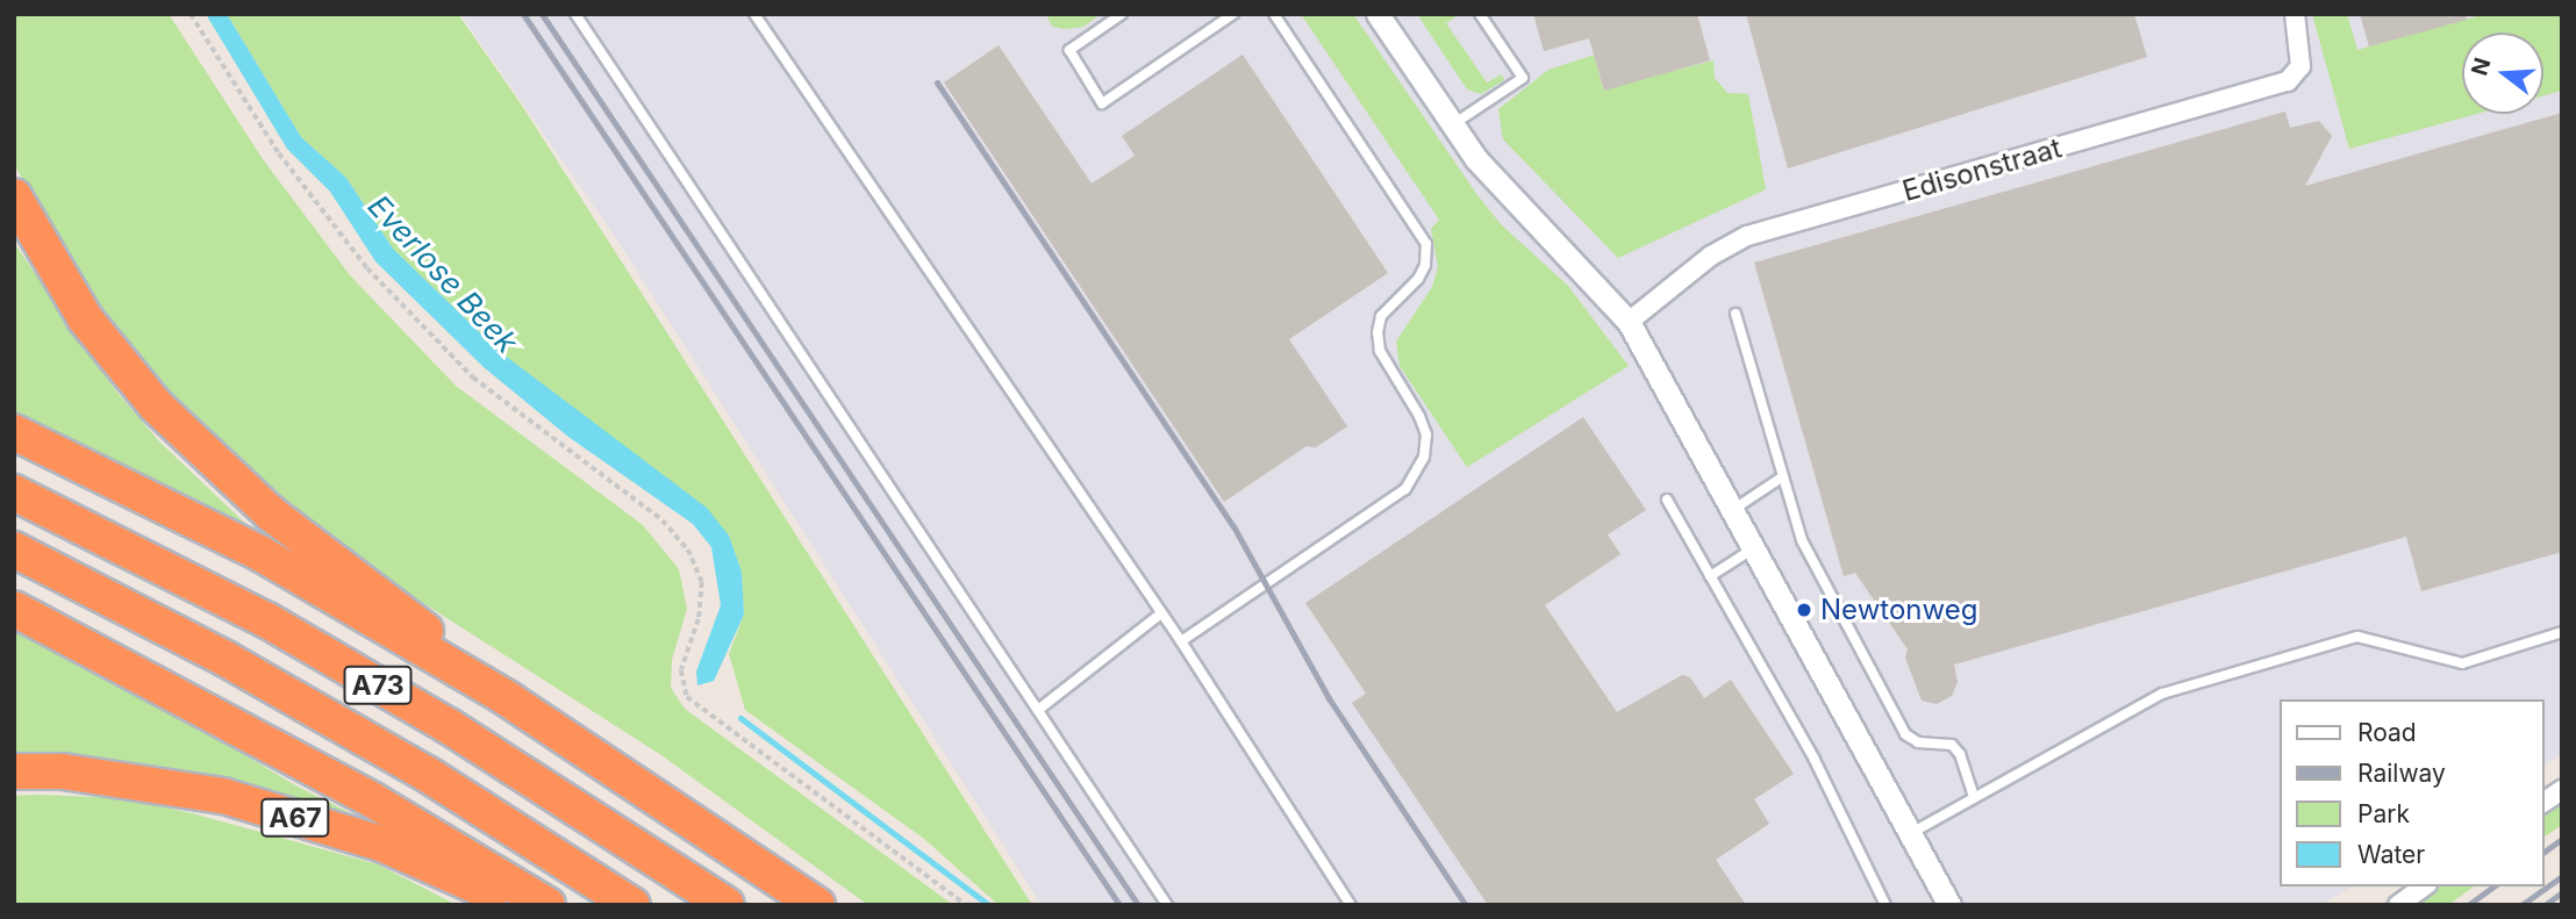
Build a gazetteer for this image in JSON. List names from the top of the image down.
{
  "streets": {
    "highway": ["A73", "A67"],
    "street": ["Edisonstraat"]
  },
  "water": ["Everlose Beek"],
  "places": ["Newtonweg"],
  "legend": [
    "Road",
    "Railway",
    "Park",
    "Water"
  ],
  "north": "left"
}
